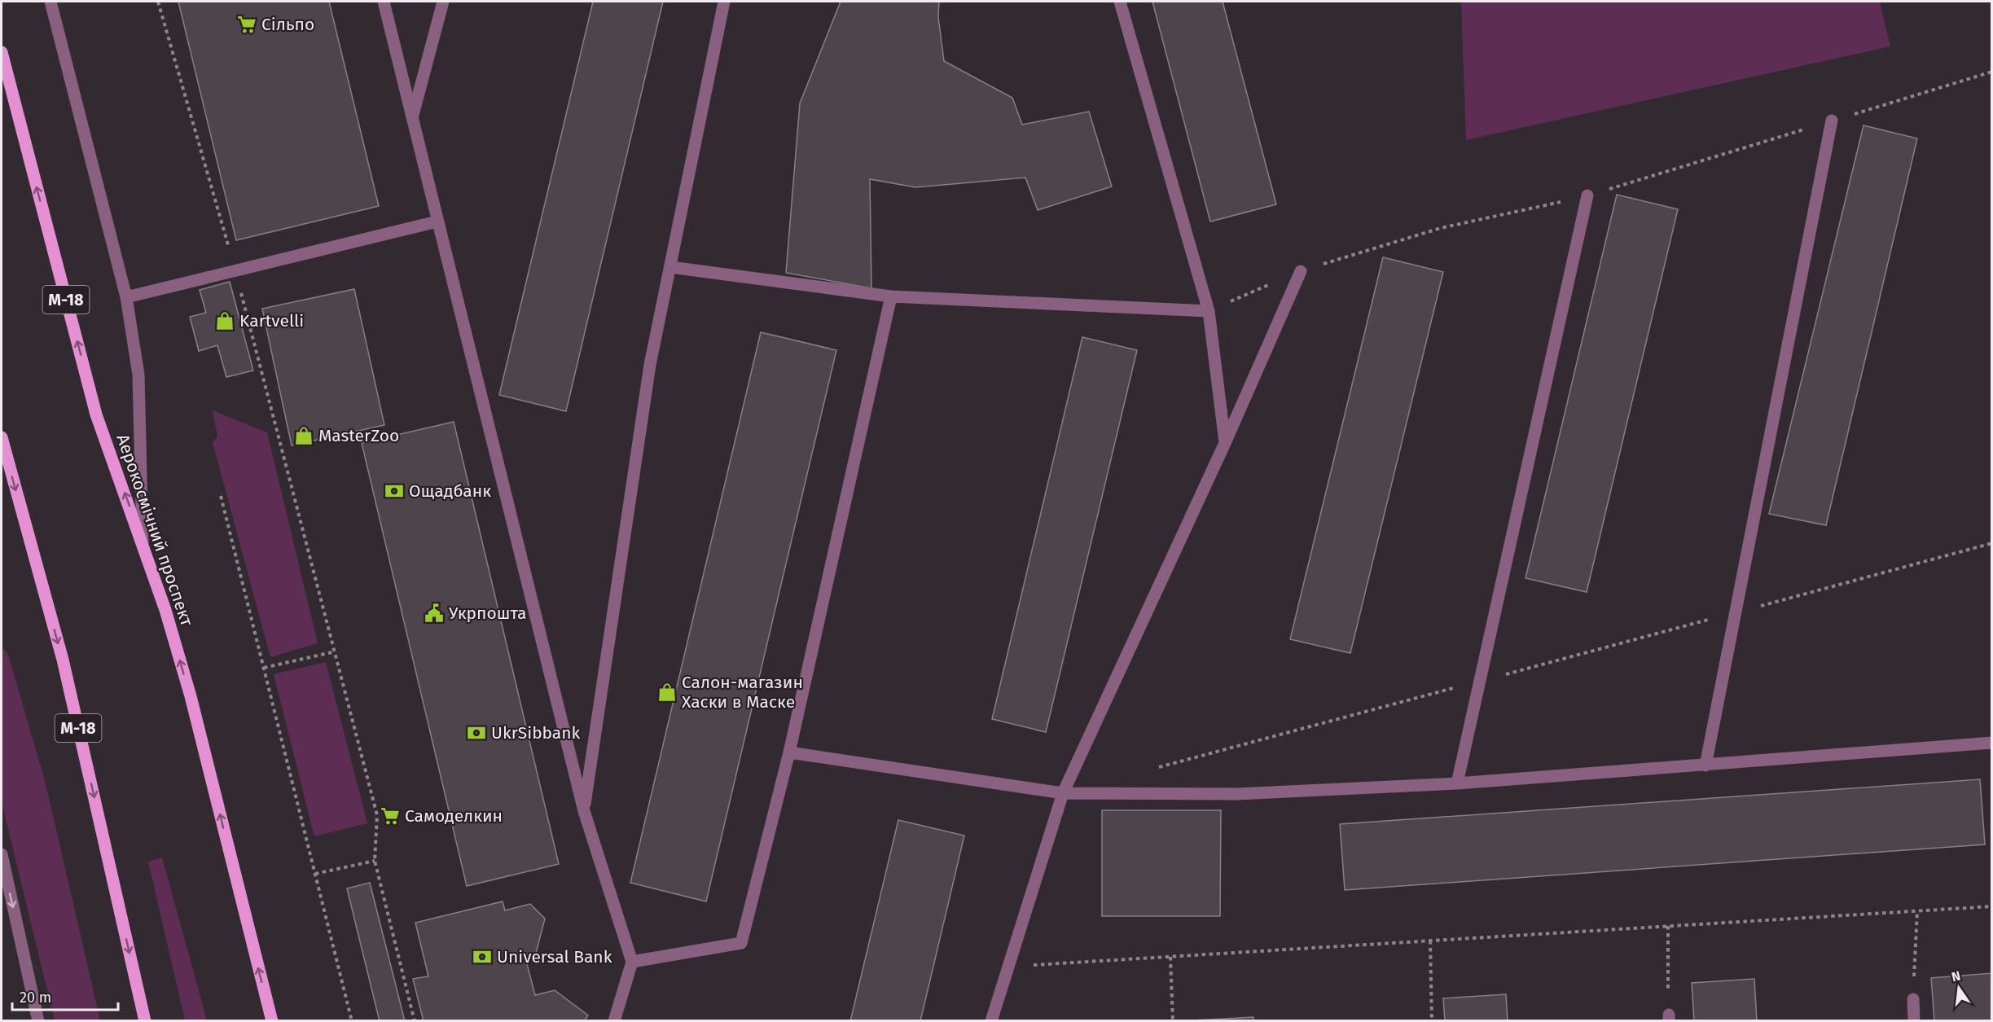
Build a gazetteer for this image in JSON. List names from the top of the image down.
{
  "streets": {
    "main road": ["М-18", "Аерокосмічний проспект"]
  },
  "one_way": ["Аерокосмічний проспект"],
  "places": {
    "supermarket": ["Сільпо", "Самоделкин"],
    "shop": ["Kartvelli", "MasterZoo", "Салон-магазин Хаски в Маске"],
    "bank": ["Ощадбанк", "UkrSibbank", "Universal Bank"],
    "public building": ["Укрпошта"]
  },
  "scale_bar": "20 m",
  "north": "top"
}
